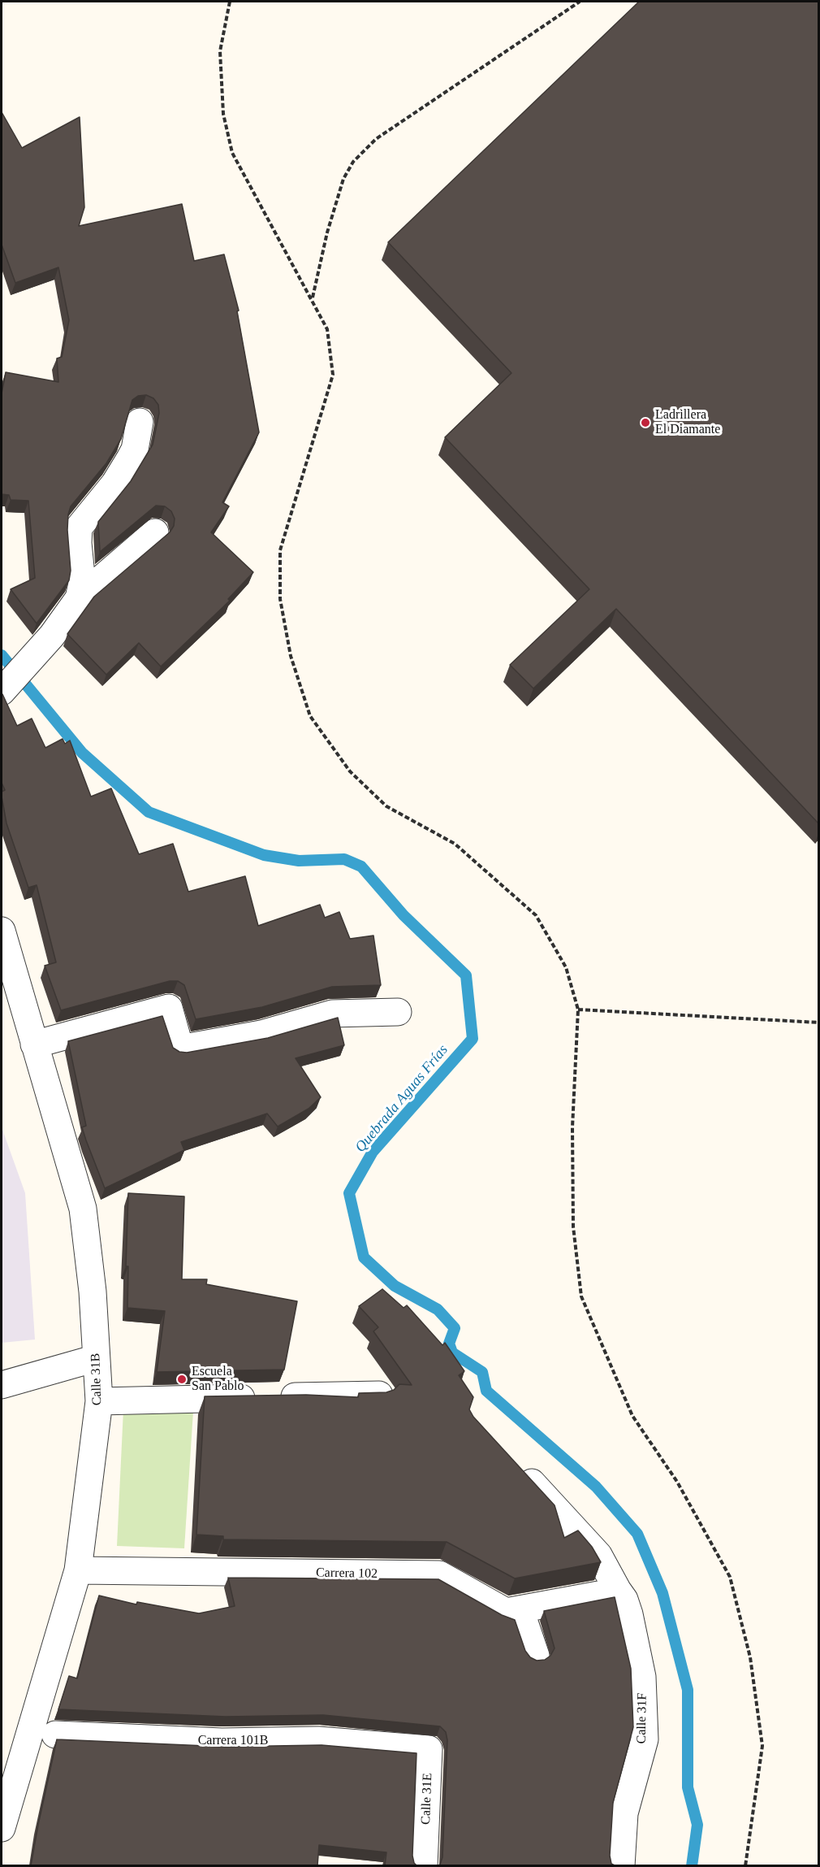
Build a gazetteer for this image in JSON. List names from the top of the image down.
{
  "streets": {
    "street": [
      "Calle 31B",
      "Carrera 102",
      "Calle 31F",
      "Carrera 101B",
      "Calle 31E"
    ]
  },
  "crossings": [
    ["Calle 31B", "Carrera 102"],
    ["Carrera 101B", "Calle 31E"]
  ],
  "water": ["Quebrada Aguas Frías"],
  "places": ["Ladrillera El Diamante", "Escuela San Pablo"]
}
